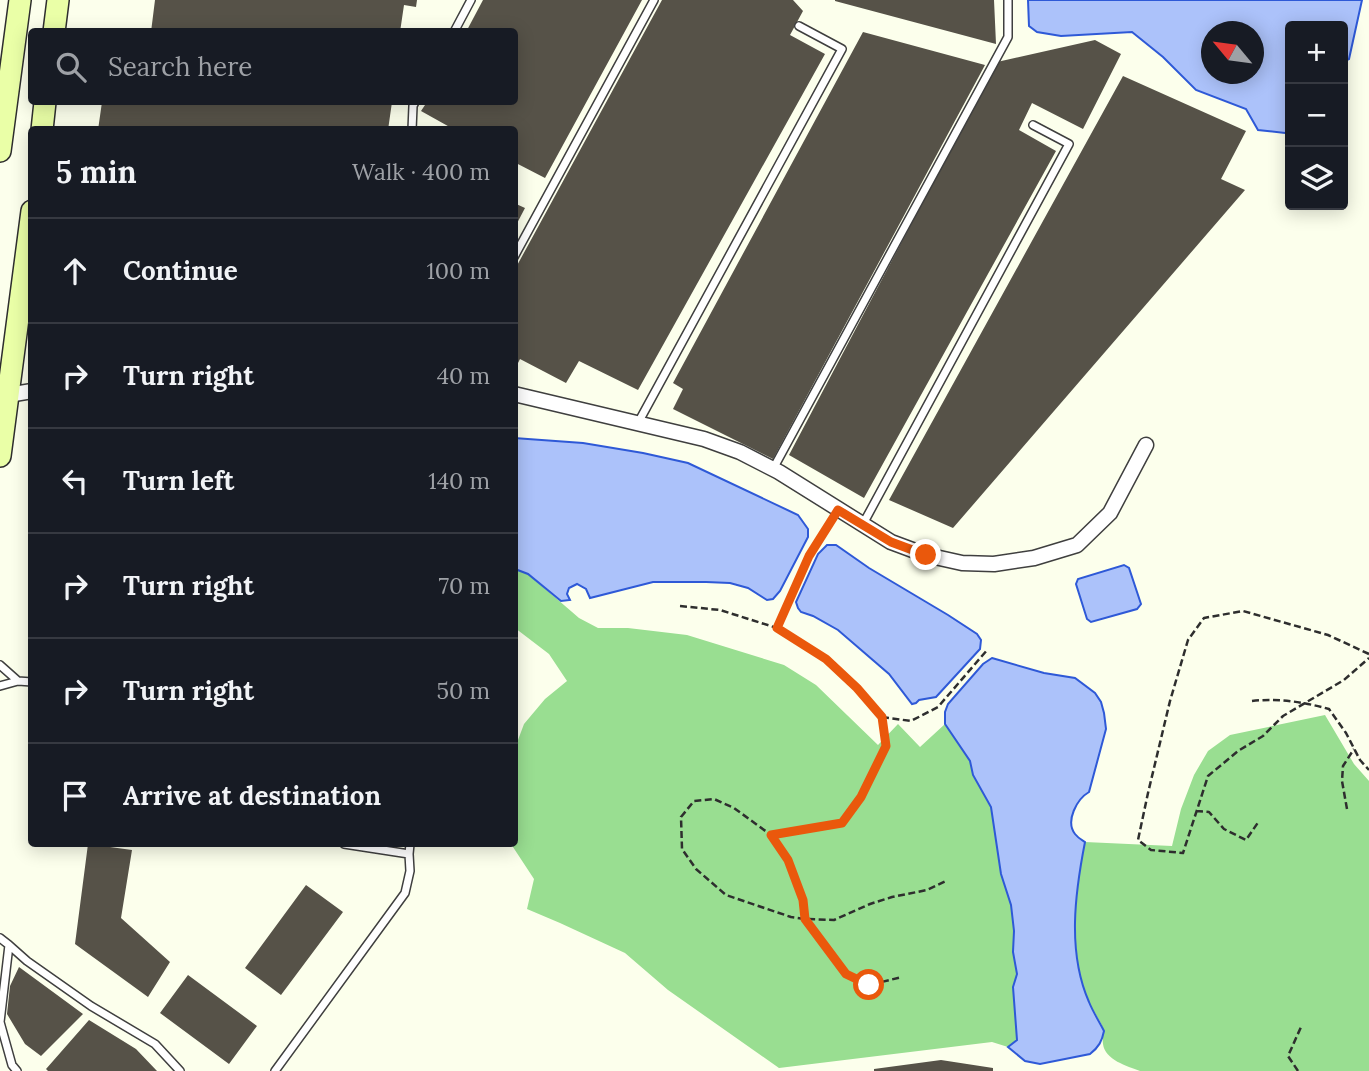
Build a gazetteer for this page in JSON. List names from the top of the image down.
{
  "north": "top left",
  "page": {
    "map_buttons": ["+", "−"],
    "search": "Search here",
    "heading": ["5 min", "Walk · 400 m"],
    "list": [
      ["Continue", "100 m"],
      ["Turn right", "40 m"],
      ["Turn left", "140 m"],
      ["Turn right", "70 m"],
      ["Turn right", "50 m"],
      "Arrive at destination"
    ]
  }
}
